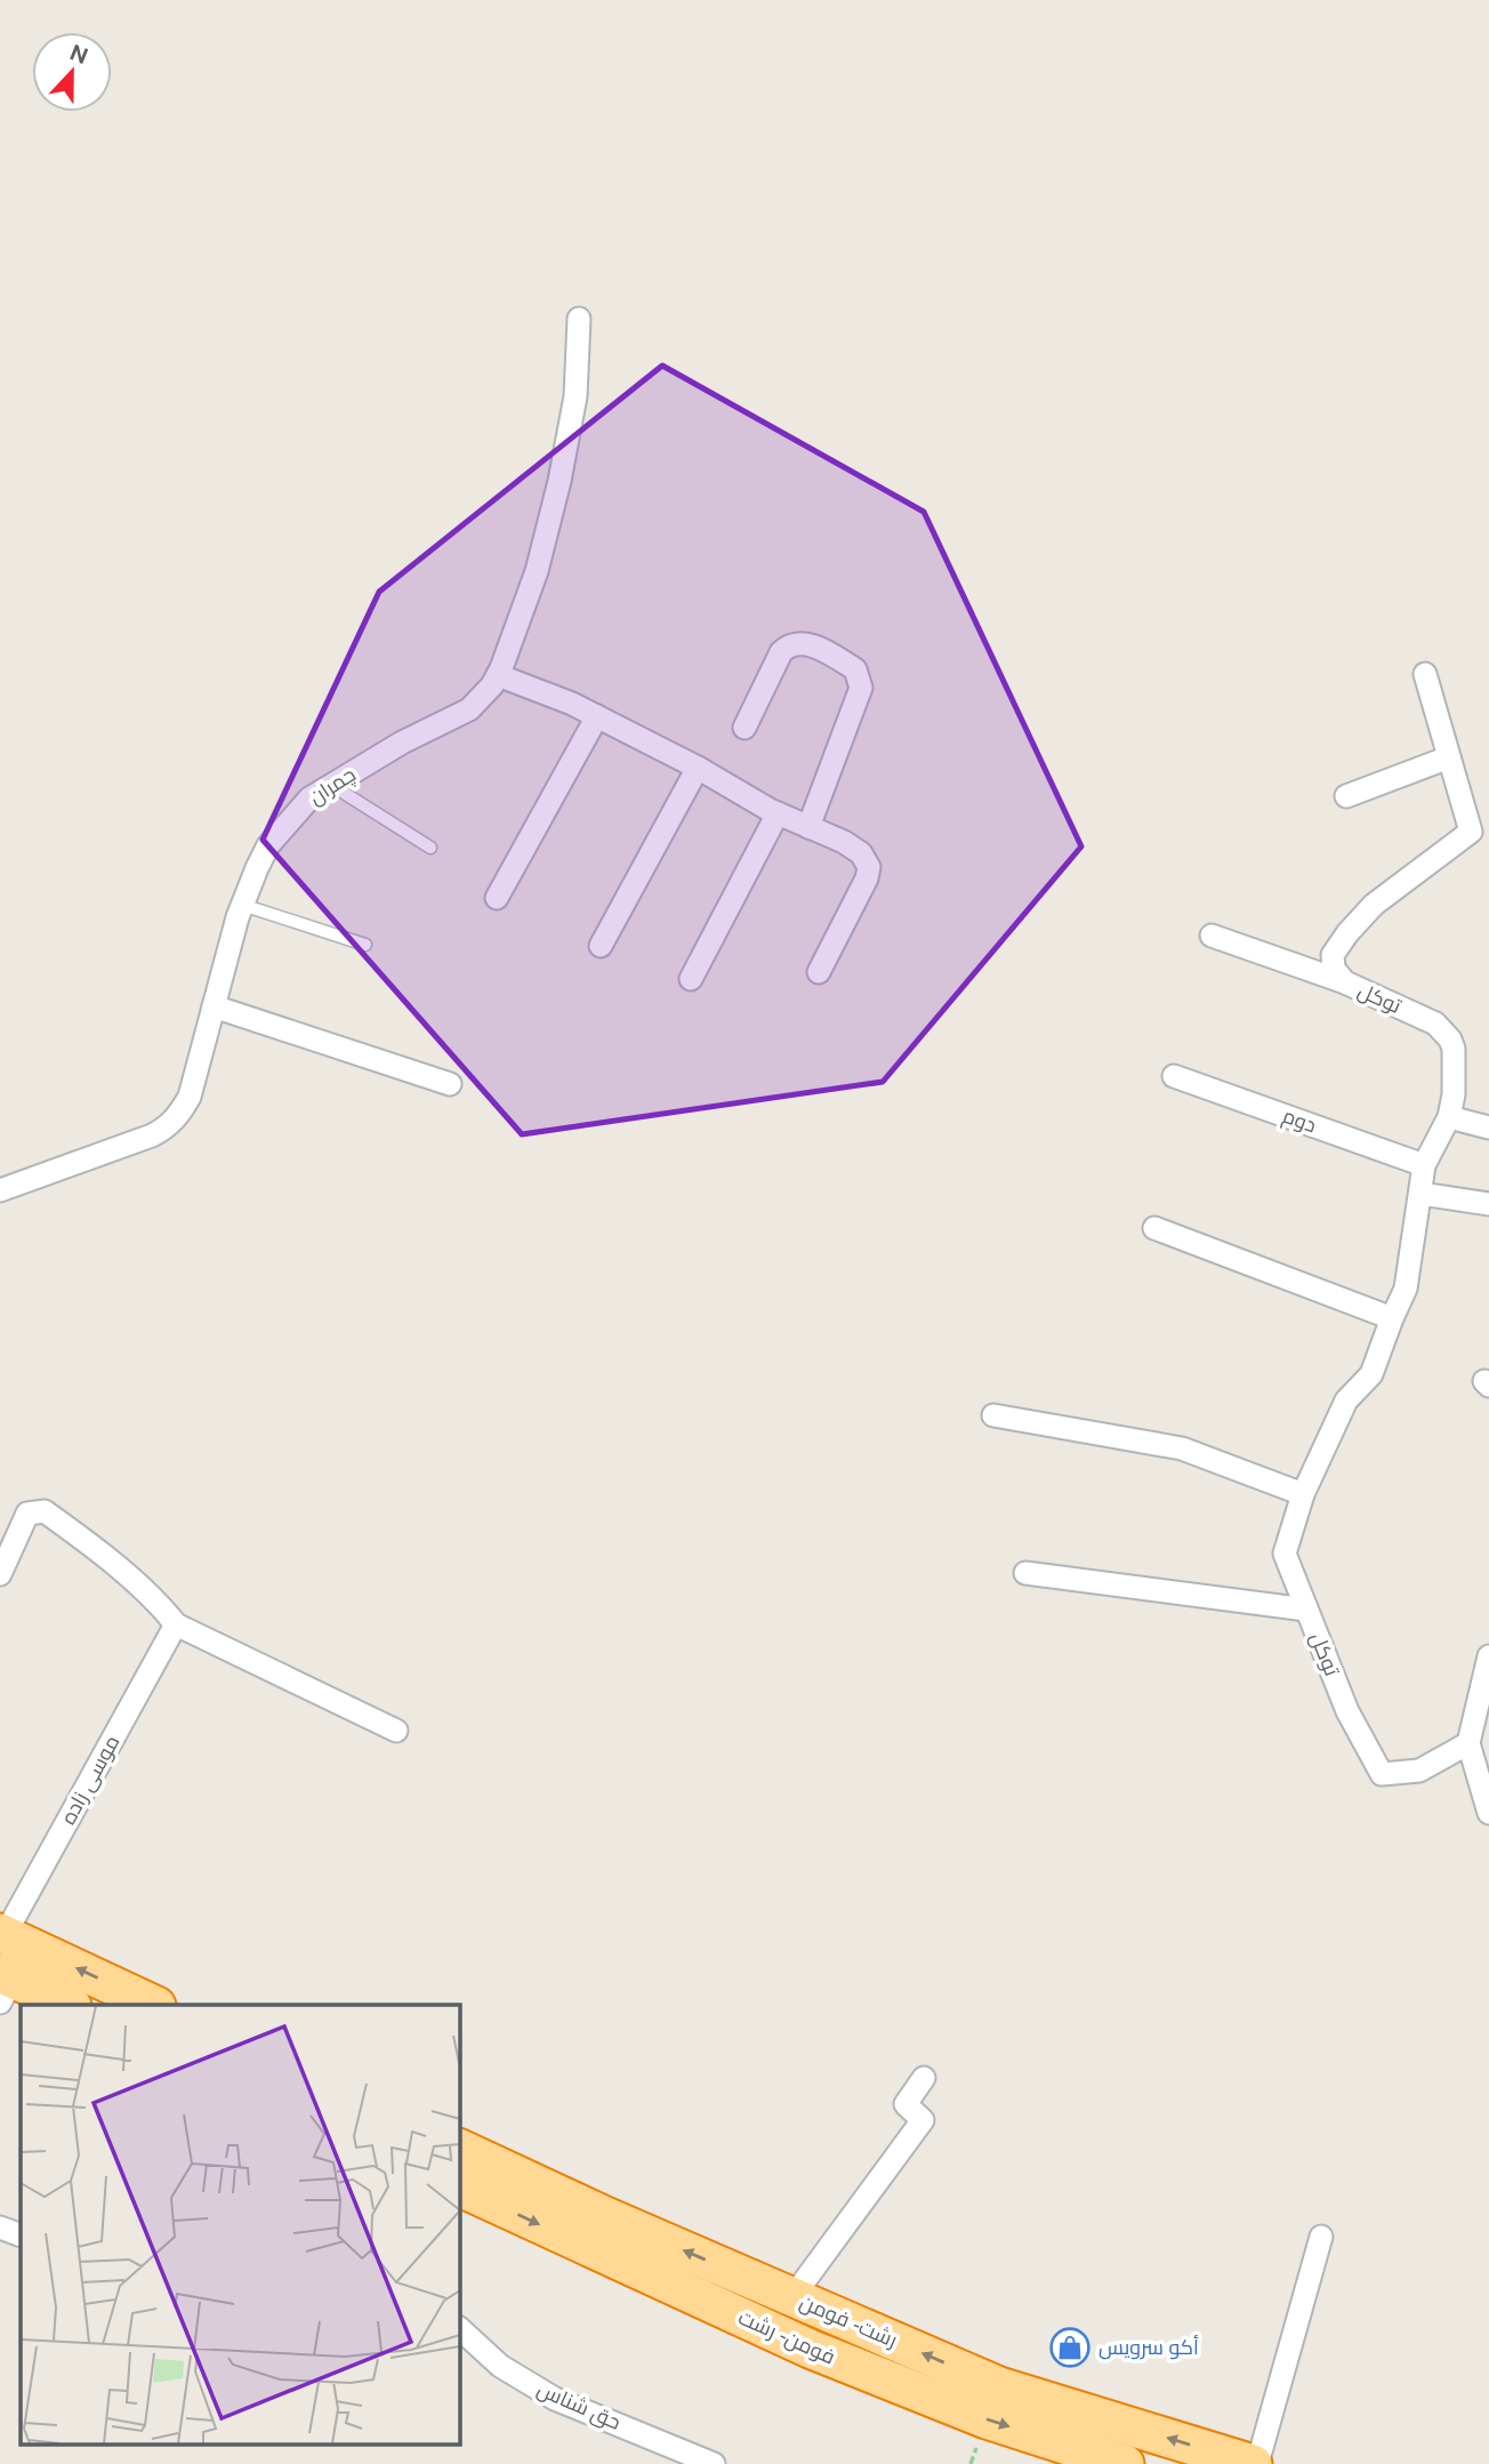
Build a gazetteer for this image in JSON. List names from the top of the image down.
{
  "streets": {
    "highway": ["رشت - فومن", "فومن - رشت"],
    "street": [
      "چمران",
      "توکل",
      "دوم",
      "موسی زاده",
      "حق شناس"
    ]
  },
  "crossings": [
    ["توکل", "دوم"]
  ],
  "one_way": ["رشت - فومن", "فومن - رشت"],
  "places": {
    "shop": ["أکو سرویس"]
  },
  "north": "top"
}
